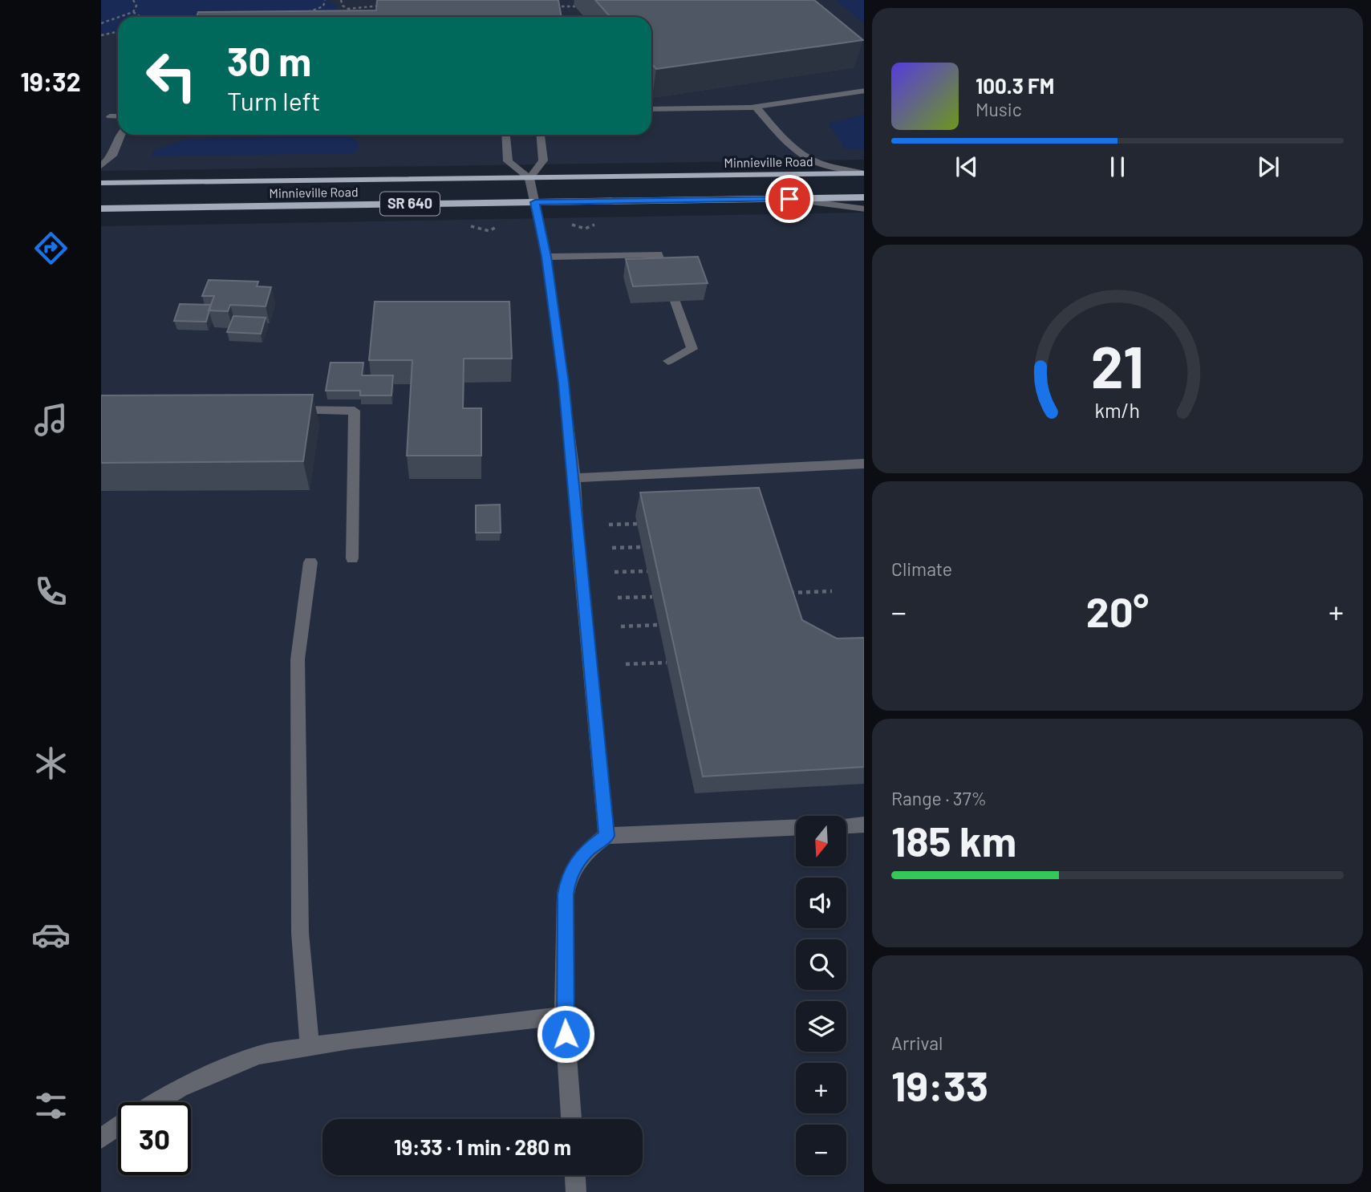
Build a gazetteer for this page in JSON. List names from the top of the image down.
{
  "streets": {
    "main road": ["Minnieville Road", "SR 640"]
  },
  "north": "bottom",
  "page": {
    "tabs": "19:32",
    "turn": ["30 m", "Turn left"],
    "song": ["100.3 FM", "Music"],
    "tile": [
      "Climate",
      ["Range · 37%", "185 km"],
      ["Arrival", "19:33"]
    ],
    "heat": ["−", "20°", "+"],
    "map_buttons": ["+", "−"],
    "limit": "30",
    "trip": "19:33 · 1 min · 280 m",
    "gauge": ["21", "km/h"]
  }
}
